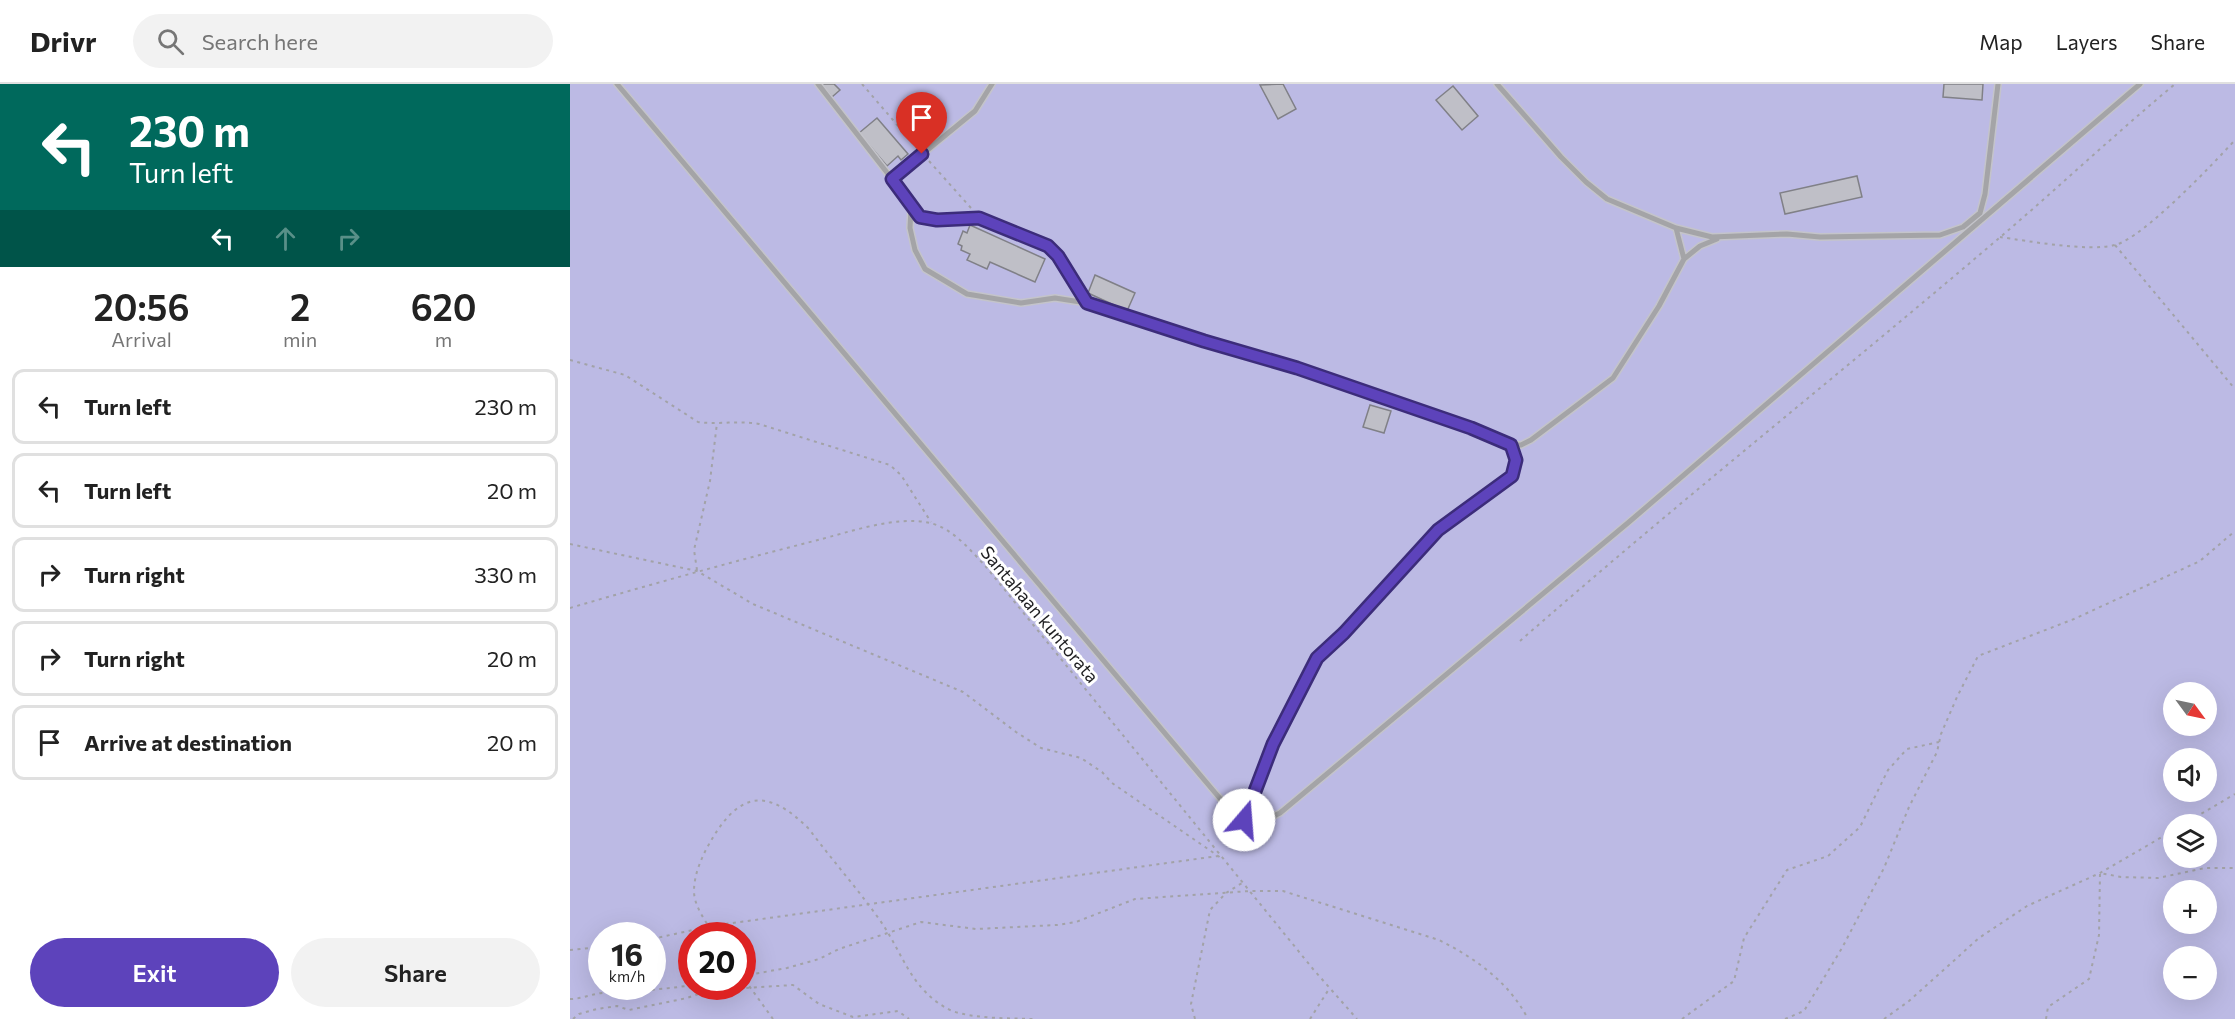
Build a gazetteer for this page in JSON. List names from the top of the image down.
{
  "streets": {
    "path": ["Santahaan kuntorata"]
  },
  "north": "bottom right",
  "page": {
    "header": "Drivr",
    "search": "Search here",
    "nav": ["Map", "Layers", "Share"],
    "turn": ["230 m", "Turn left"],
    "eta": [
      "20:56",
      "Arrival",
      "2",
      "min",
      "620",
      "m"
    ],
    "list": [
      {
        "name": "Turn left",
        "value": "230 m"
      },
      {
        "name": "Turn left",
        "value": "20 m"
      },
      {
        "name": "Turn right",
        "value": "330 m"
      },
      {
        "name": "Turn right",
        "value": "20 m"
      },
      {
        "name": "Arrive at destination",
        "value": "20 m"
      }
    ],
    "map_buttons": ["+", "−"],
    "speed": "16 km/h",
    "limit": "20",
    "buttons": ["Exit", "Share"]
  }
}
